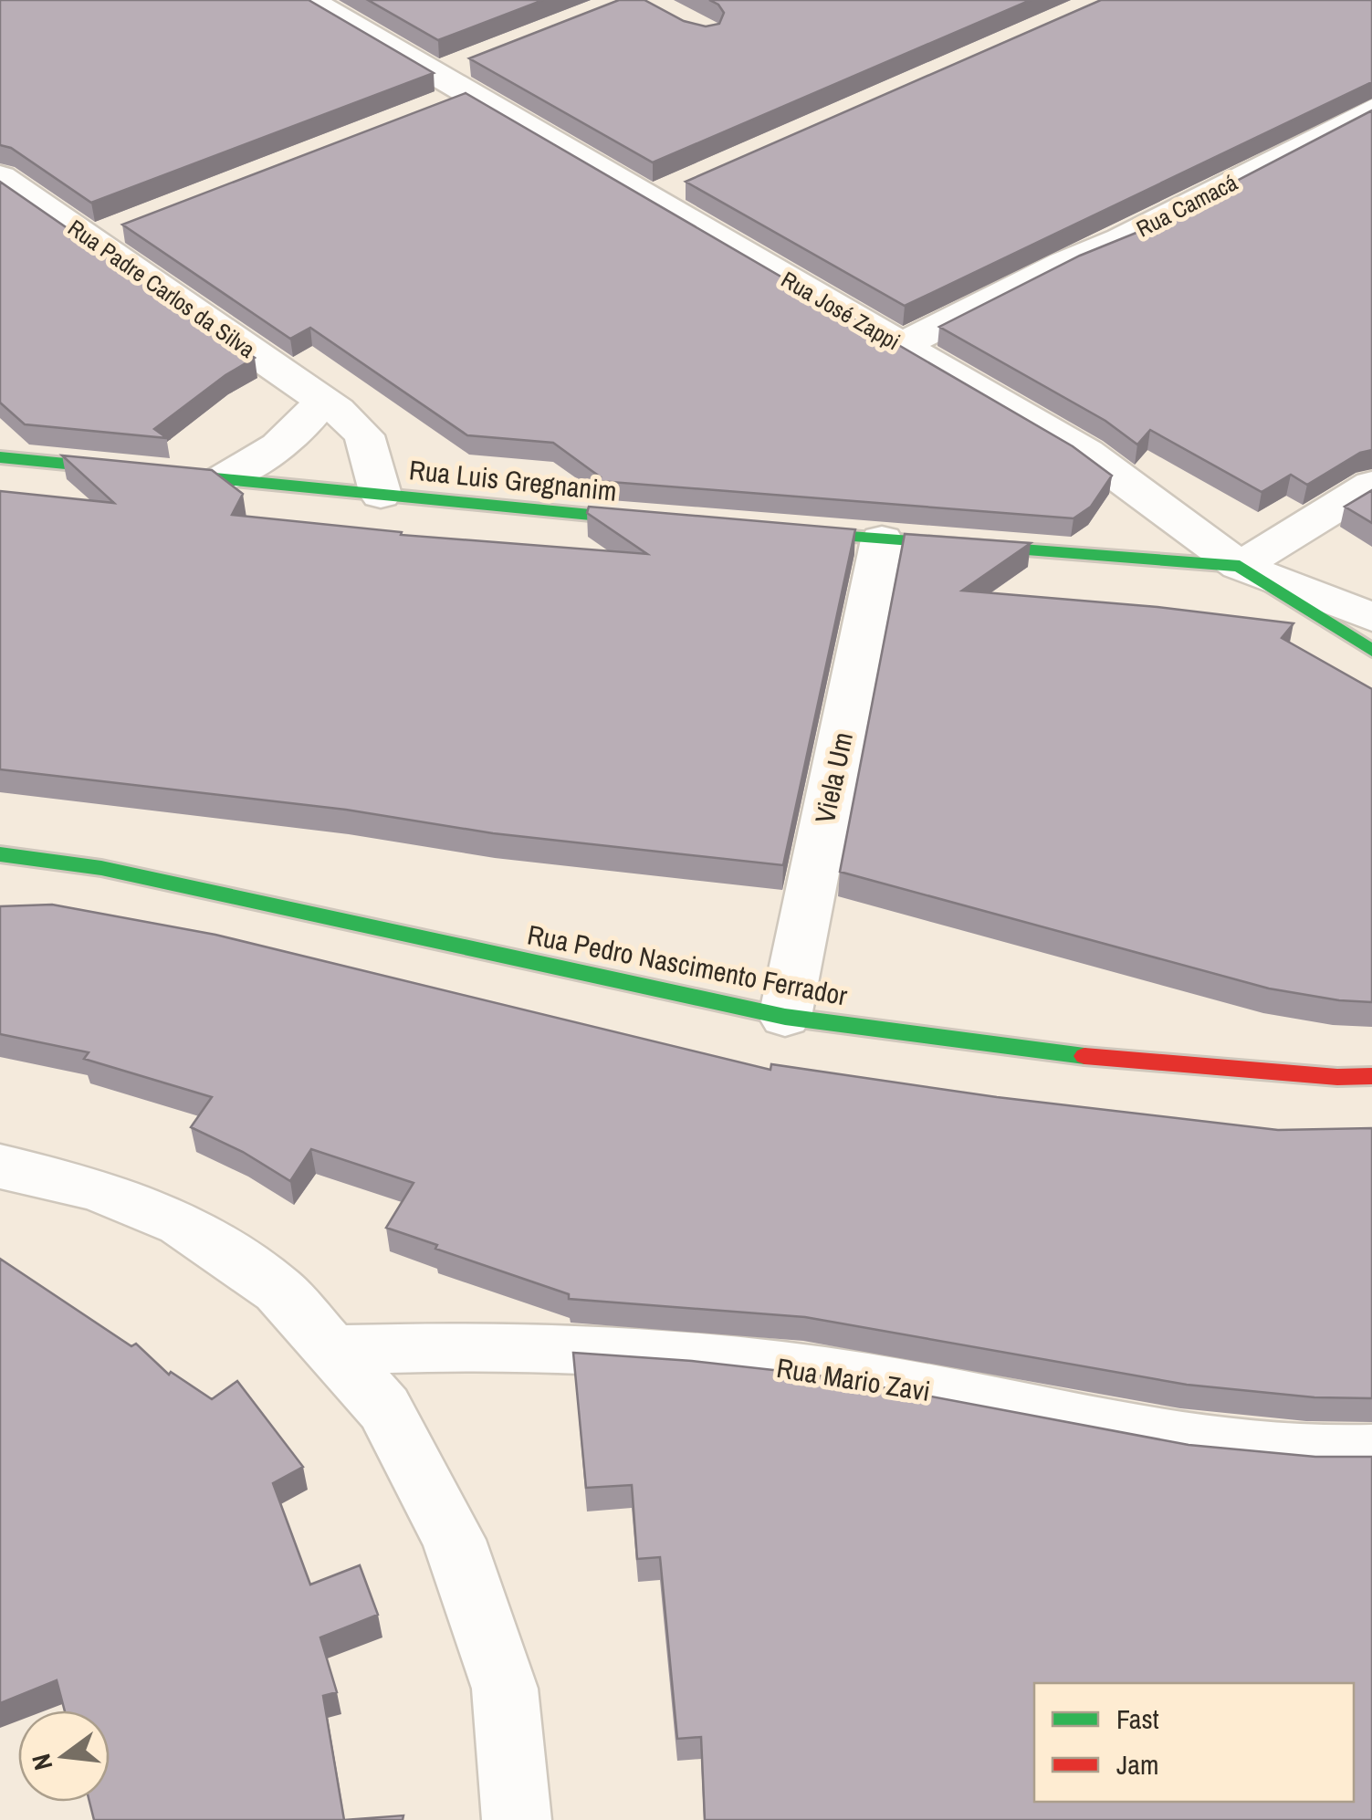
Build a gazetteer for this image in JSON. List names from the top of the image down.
{
  "streets": {
    "street": [
      "Rua Camacá",
      "Rua Padre Carlos da Silva",
      "Rua José Zappi",
      "Rua Luis Gregnanim",
      "Viela Um",
      "Rua Pedro Nascimento Ferrador",
      "Rua Mario Zavi"
    ]
  },
  "crossings": [
    ["Rua Camacá", "Rua José Zappi"],
    ["Rua Padre Carlos da Silva", "Rua Luis Gregnanim"],
    ["Viela Um", "Rua Pedro Nascimento Ferrador"]
  ],
  "legend": ["Fast", "Jam"],
  "north": "left"
}
